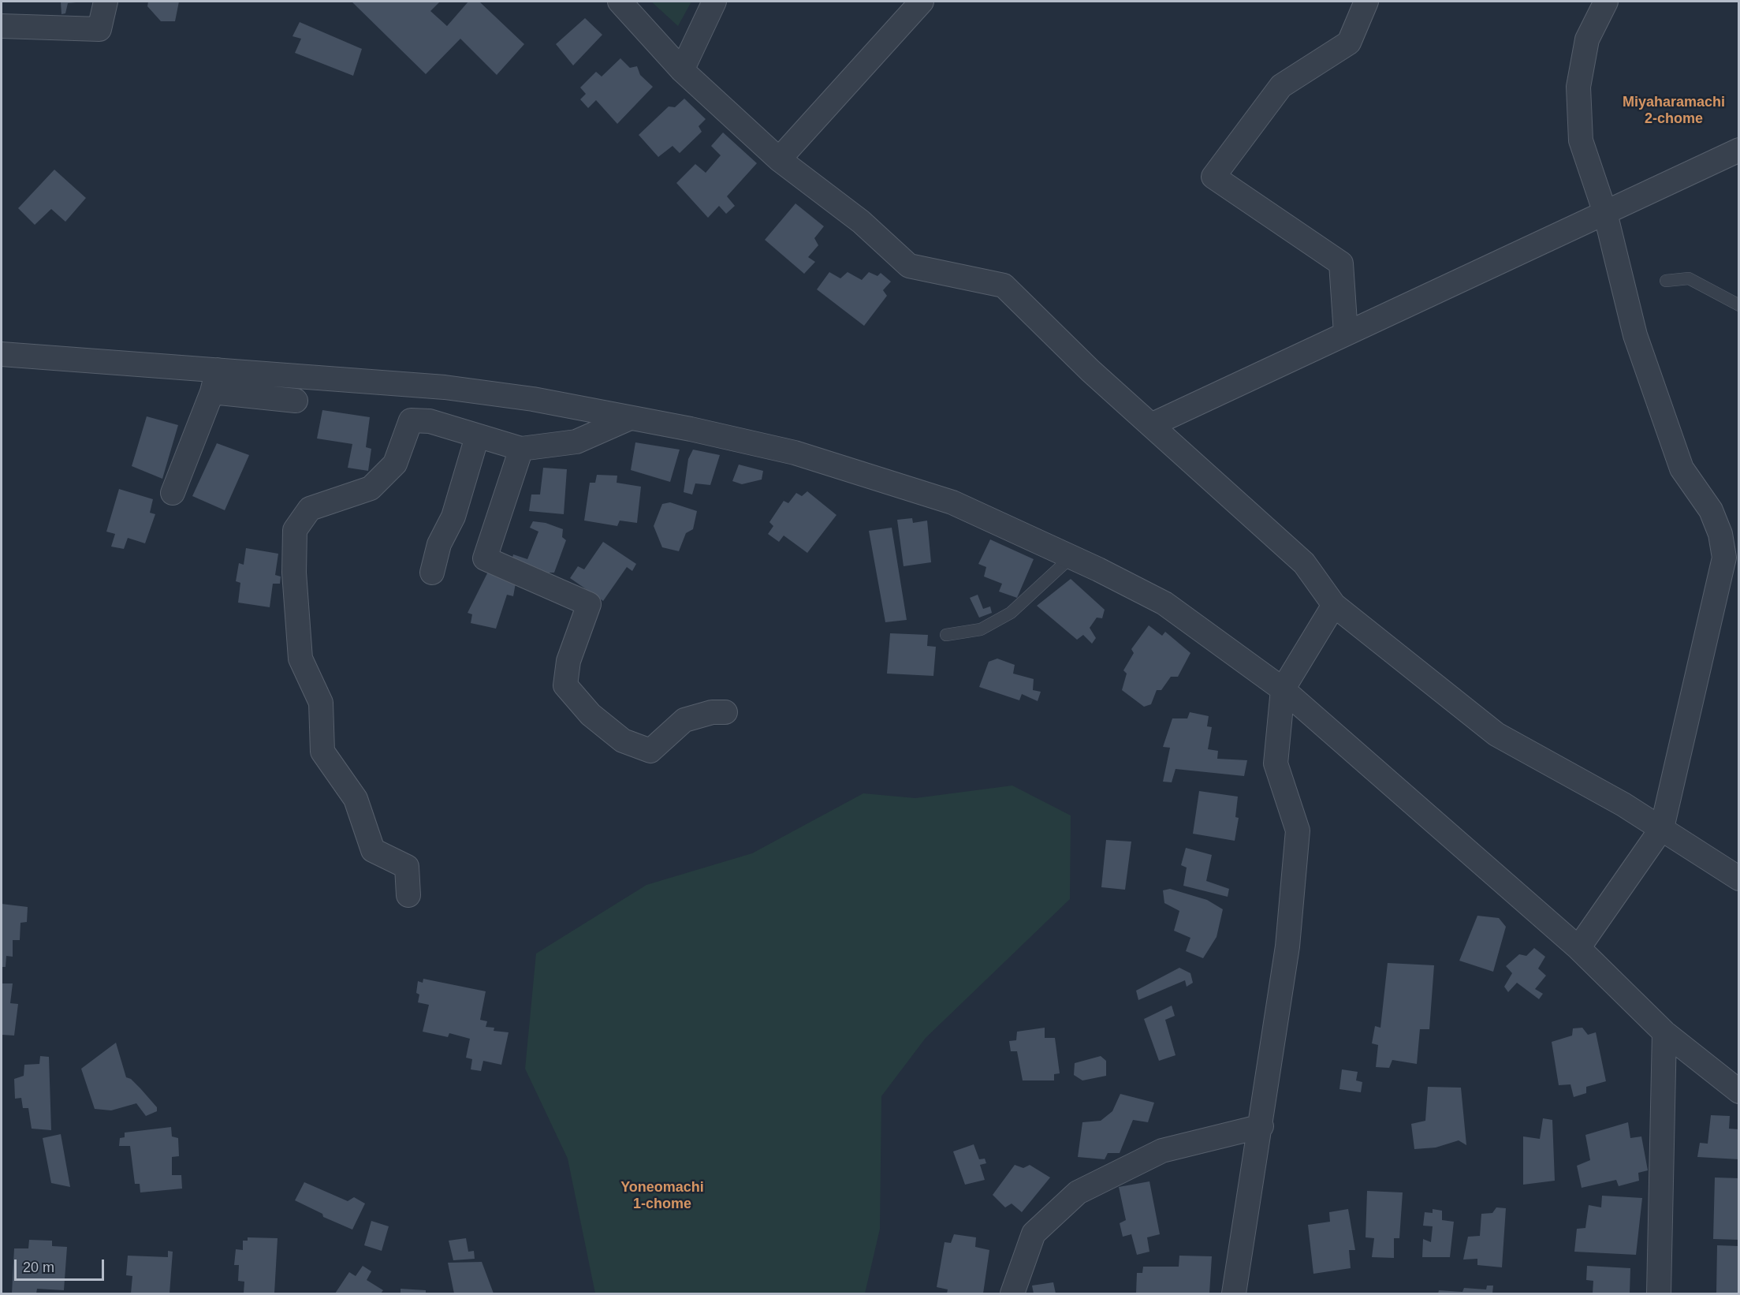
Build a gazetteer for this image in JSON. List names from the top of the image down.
{
  "districts": ["Miyaharamachi 2-chome", "Yoneomachi 1-chome"],
  "scale_bar": "20 m"
}
